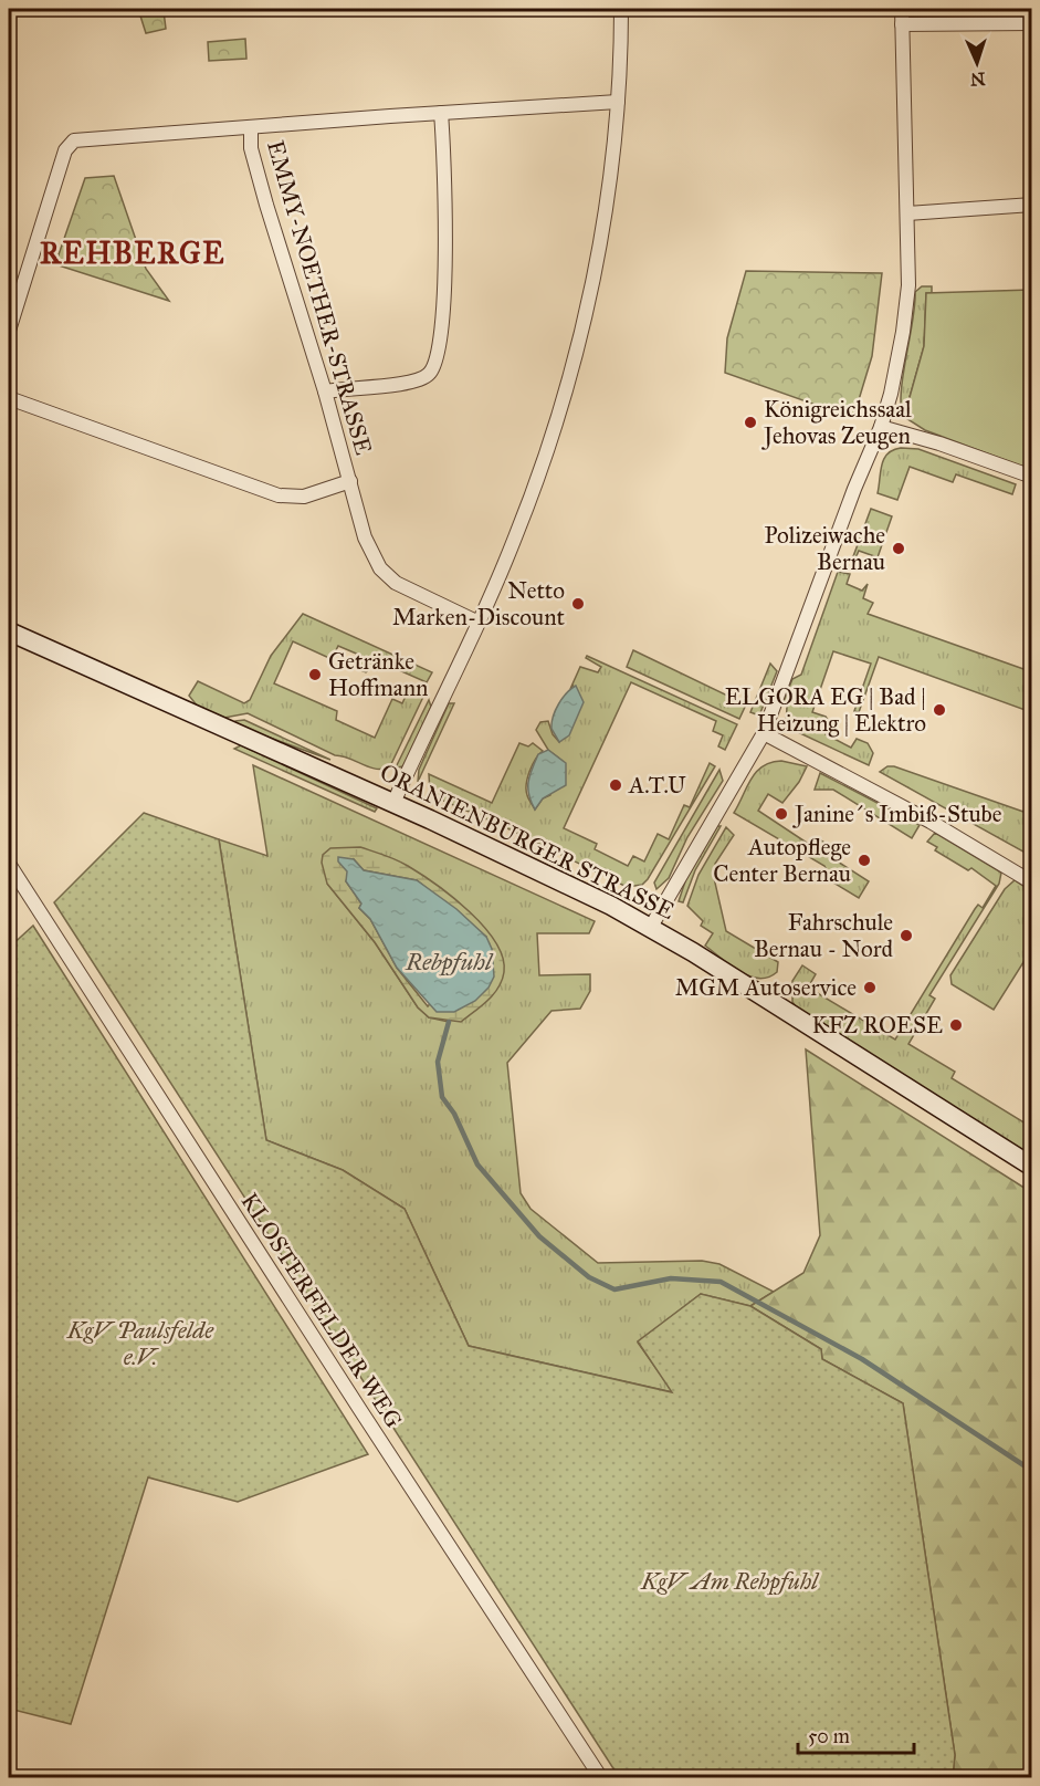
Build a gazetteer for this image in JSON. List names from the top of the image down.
{
  "streets": {
    "main road": ["ORANIENBURGER STRASSE"],
    "street": ["EMMY-NOETHER-STRASSE", "KLOSTERFELDER WEG"]
  },
  "districts": ["REHBERGE"],
  "water": ["Rebpfuhl"],
  "parks": ["KgV Paulsfelde e.V.", "KgV Am Rehpfuhl"],
  "places": [
    "Königreichssaal Jehovas Zeugen",
    "Polizeiwache Bernau",
    "Netto Marken-Discount",
    "Getränke Hoffmann",
    "ELGORA EG | Bad | Heizung | Elektro",
    "A.T.U",
    "Janine´s Imbiß-Stube",
    "Autopflege Center Bernau",
    "Fahrschule Bernau - Nord",
    "MGM Autoservice",
    "KFZ ROESE"
  ],
  "scale_bar": "50 m",
  "north": "bottom"
}
